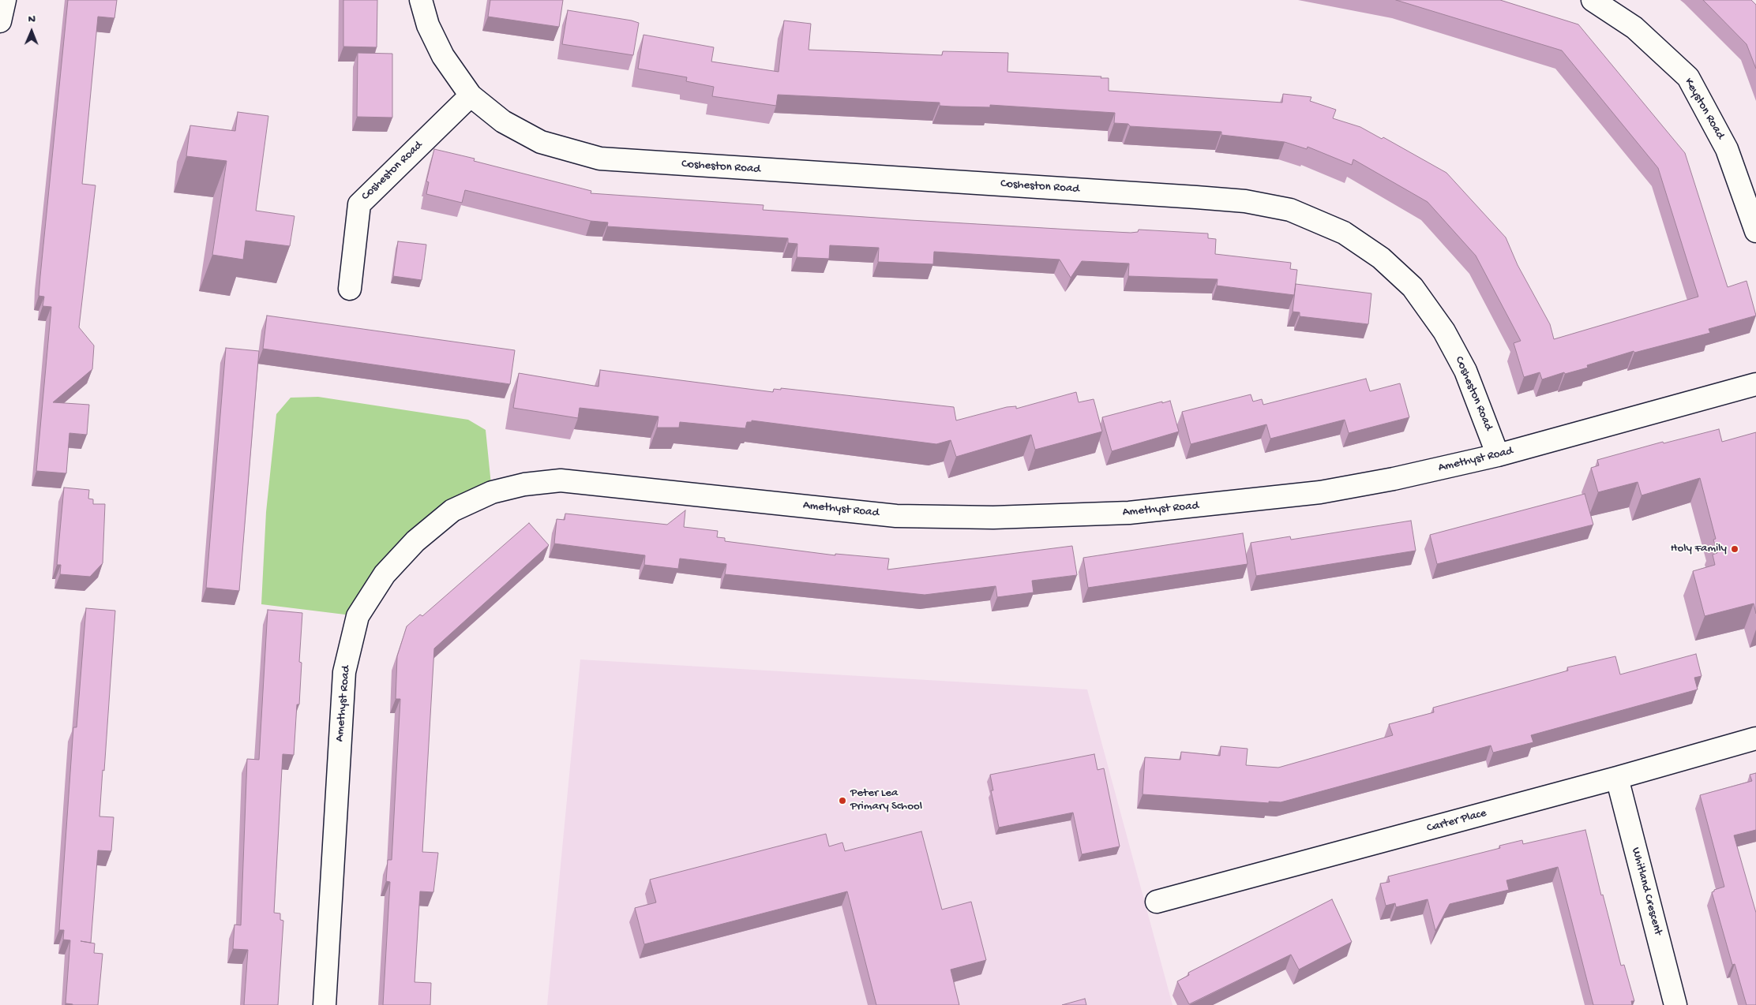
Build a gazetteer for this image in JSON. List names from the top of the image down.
{
  "streets": {
    "street": [
      "Keyston Road",
      "Cosheston Road",
      "Amethyst Road",
      "Carter Place",
      "Whitland Crescent"
    ]
  },
  "crossings": [
    ["Cosheston Road", "Amethyst Road"],
    ["Carter Place", "Whitland Crescent"]
  ],
  "places": ["Holy Family", "Peter Lea Primary School"],
  "north": "top"
}
